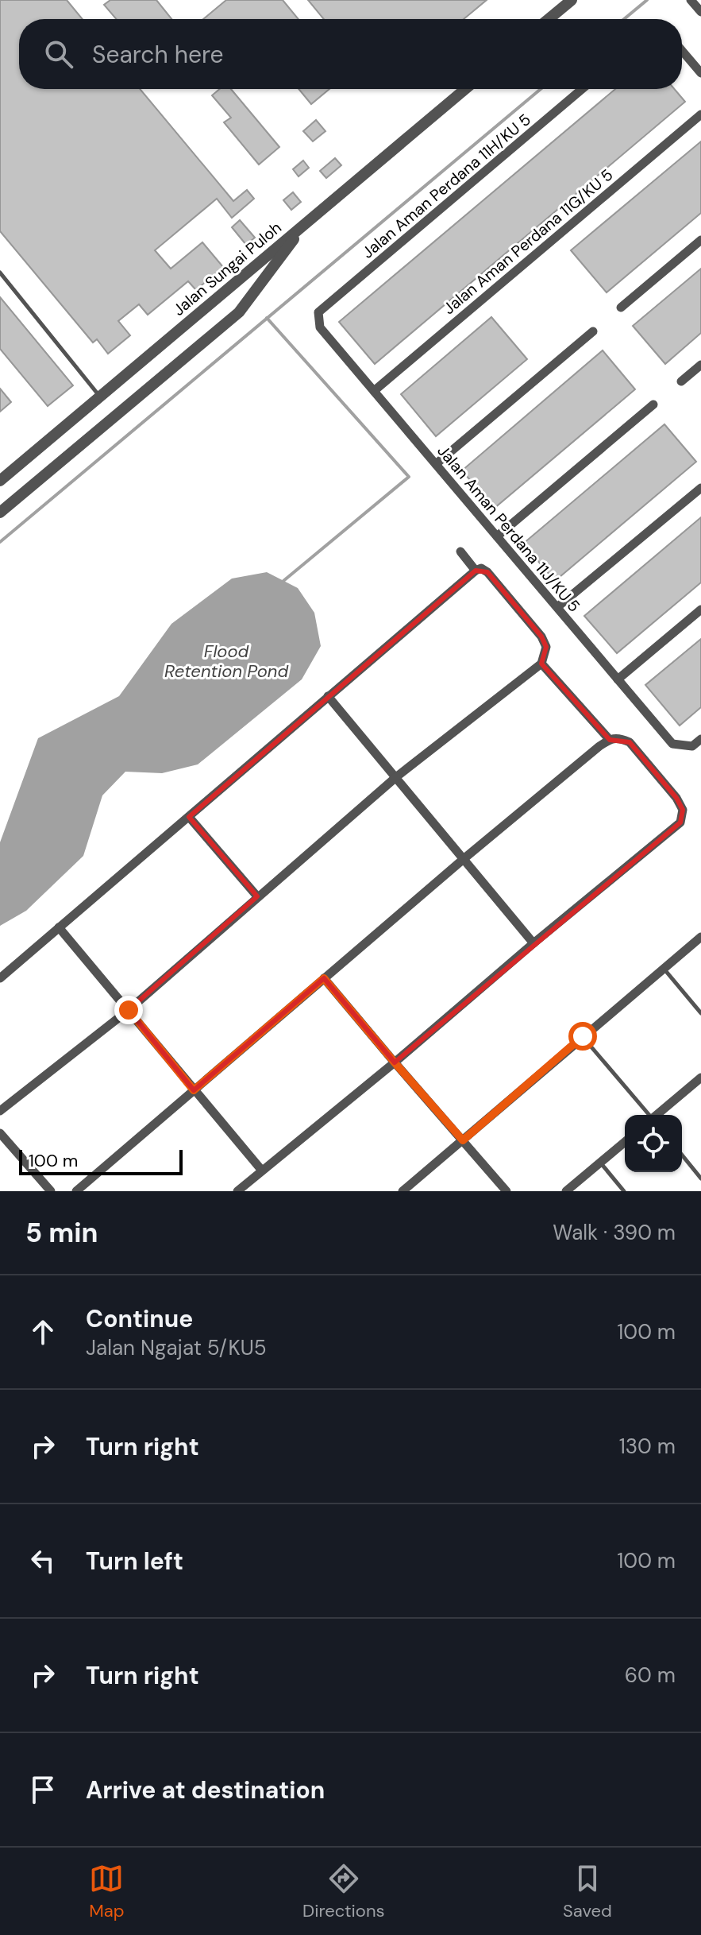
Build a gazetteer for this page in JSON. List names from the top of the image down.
{
  "streets": {
    "street": [
      "Jalan Aman Perdana 11H/KU 5",
      "Jalan Aman Perdana 11G/KU 5",
      "Jalan Sungai Puloh",
      "Jalan Aman Perdana 11J/KU 5"
    ]
  },
  "crossings": [
    ["Jalan Aman Perdana 11H/KU 5", "Jalan Aman Perdana 11J/KU 5"],
    ["Jalan Aman Perdana 11G/KU 5", "Jalan Aman Perdana 11J/KU 5"]
  ],
  "water": ["Flood Retention Pond"],
  "scale_bar": "100 m",
  "page": {
    "search": "Search here",
    "scale": "100 m",
    "heading": ["5 min", "Walk · 390 m"],
    "list": [
      ["Continue", "Jalan Ngajat 5/KU5", "100 m"],
      ["Turn right", "130 m"],
      ["Turn left", "100 m"],
      ["Turn right", "60 m"],
      "Arrive at destination"
    ],
    "nav": ["Map", "Directions", "Saved"]
  }
}
